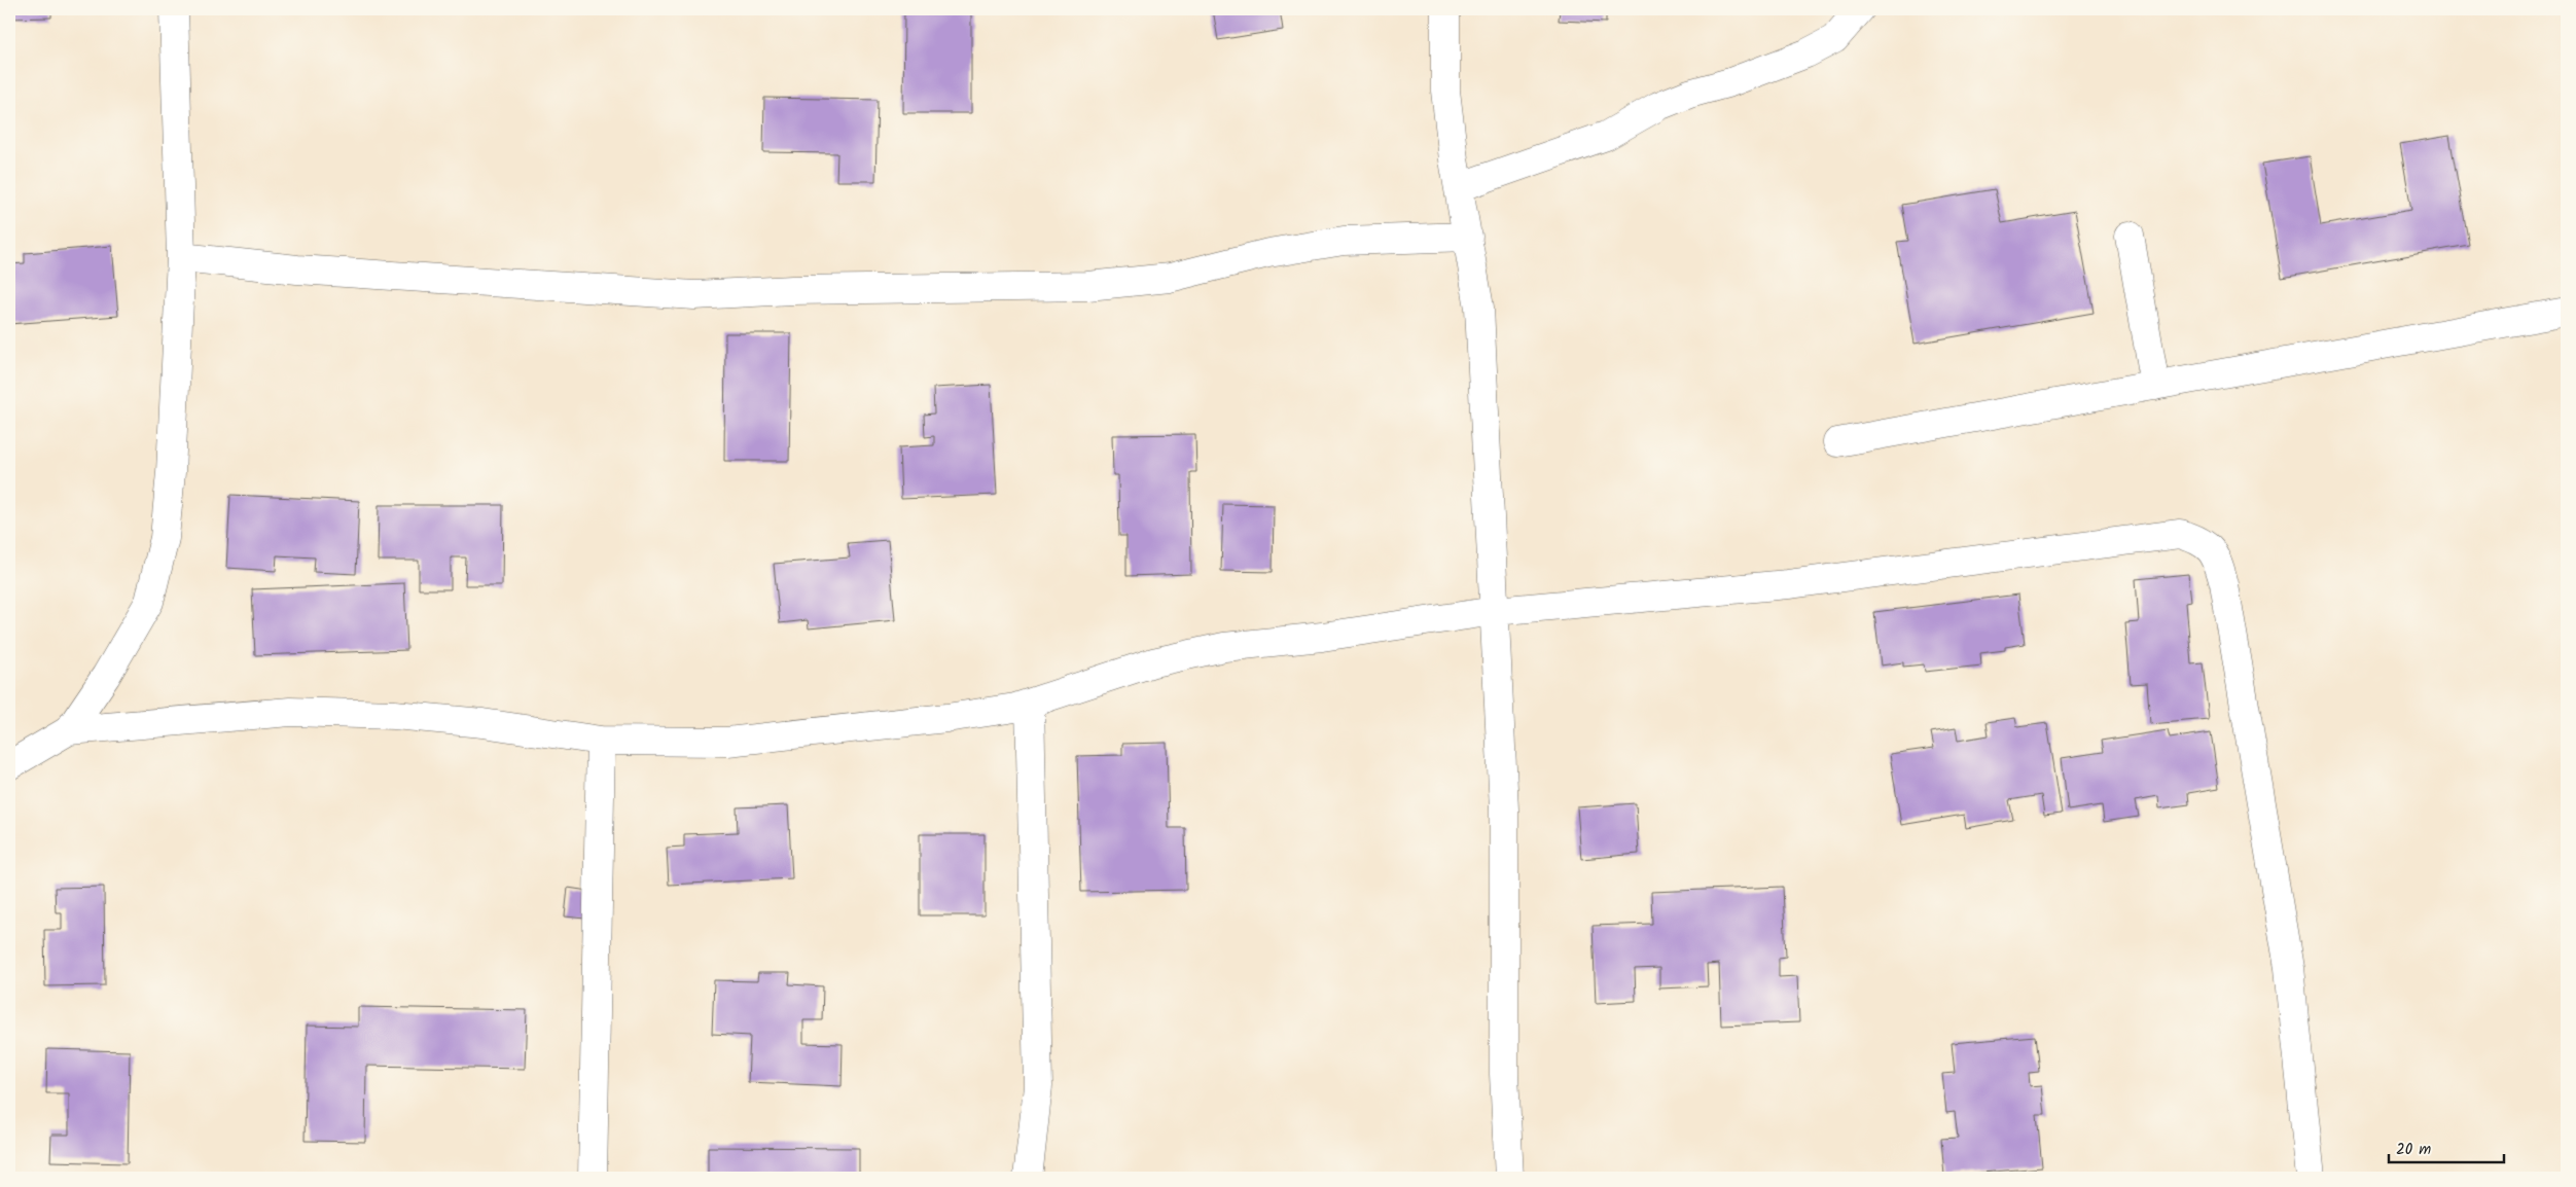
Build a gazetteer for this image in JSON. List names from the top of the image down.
{
  "scale_bar": "20 m"
}
